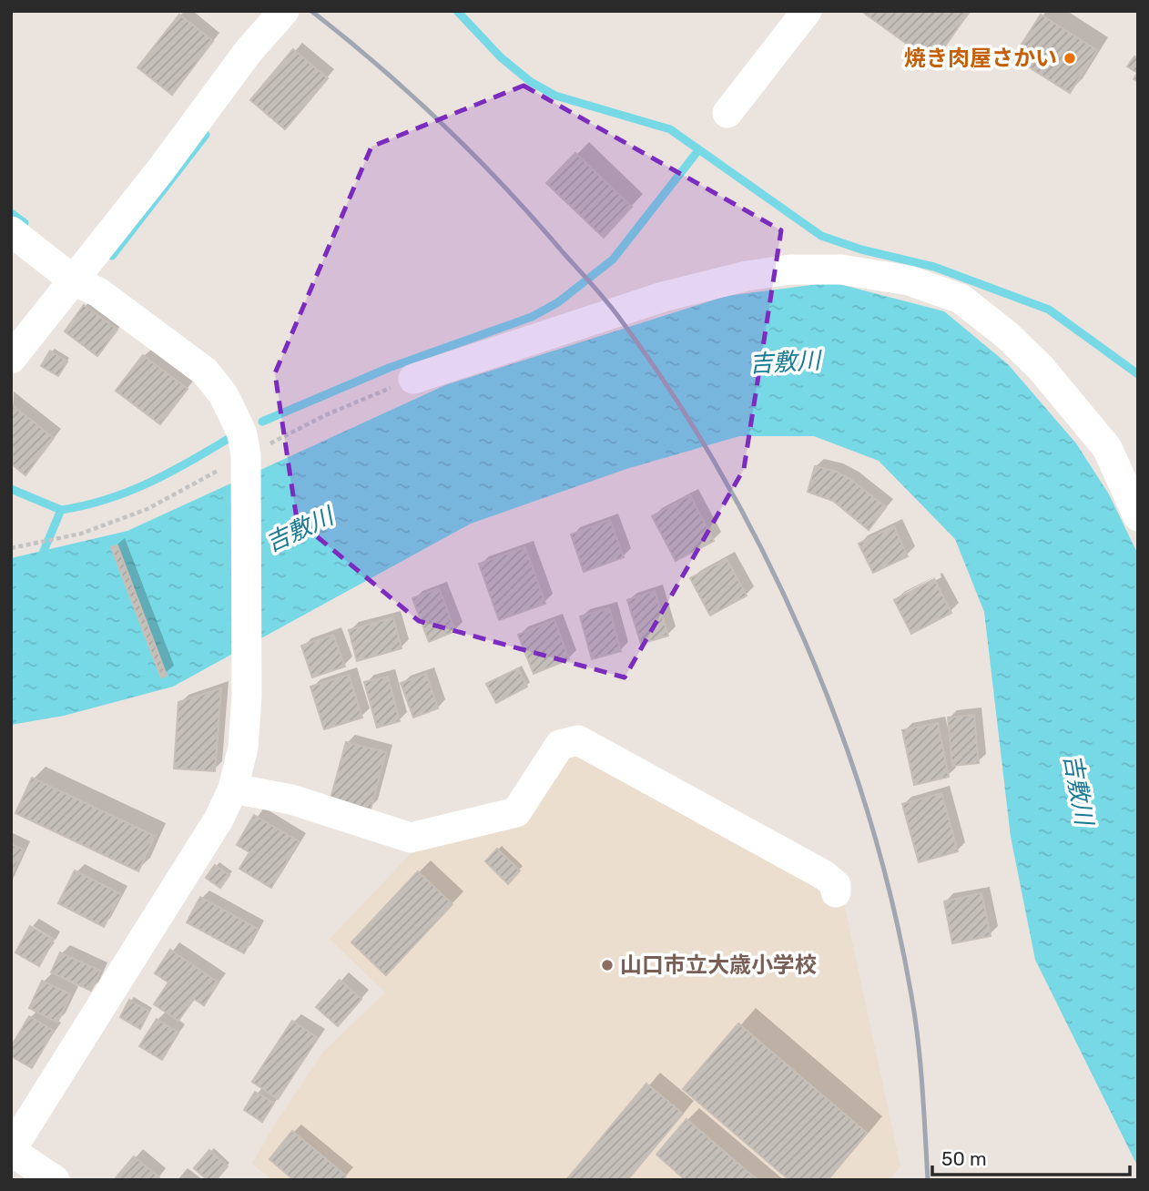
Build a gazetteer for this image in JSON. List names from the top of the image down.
{
  "water": ["吉敷川"],
  "places": ["焼き肉屋さかい", "山口市立大歳小学校"],
  "scale_bar": "50 m"
}
